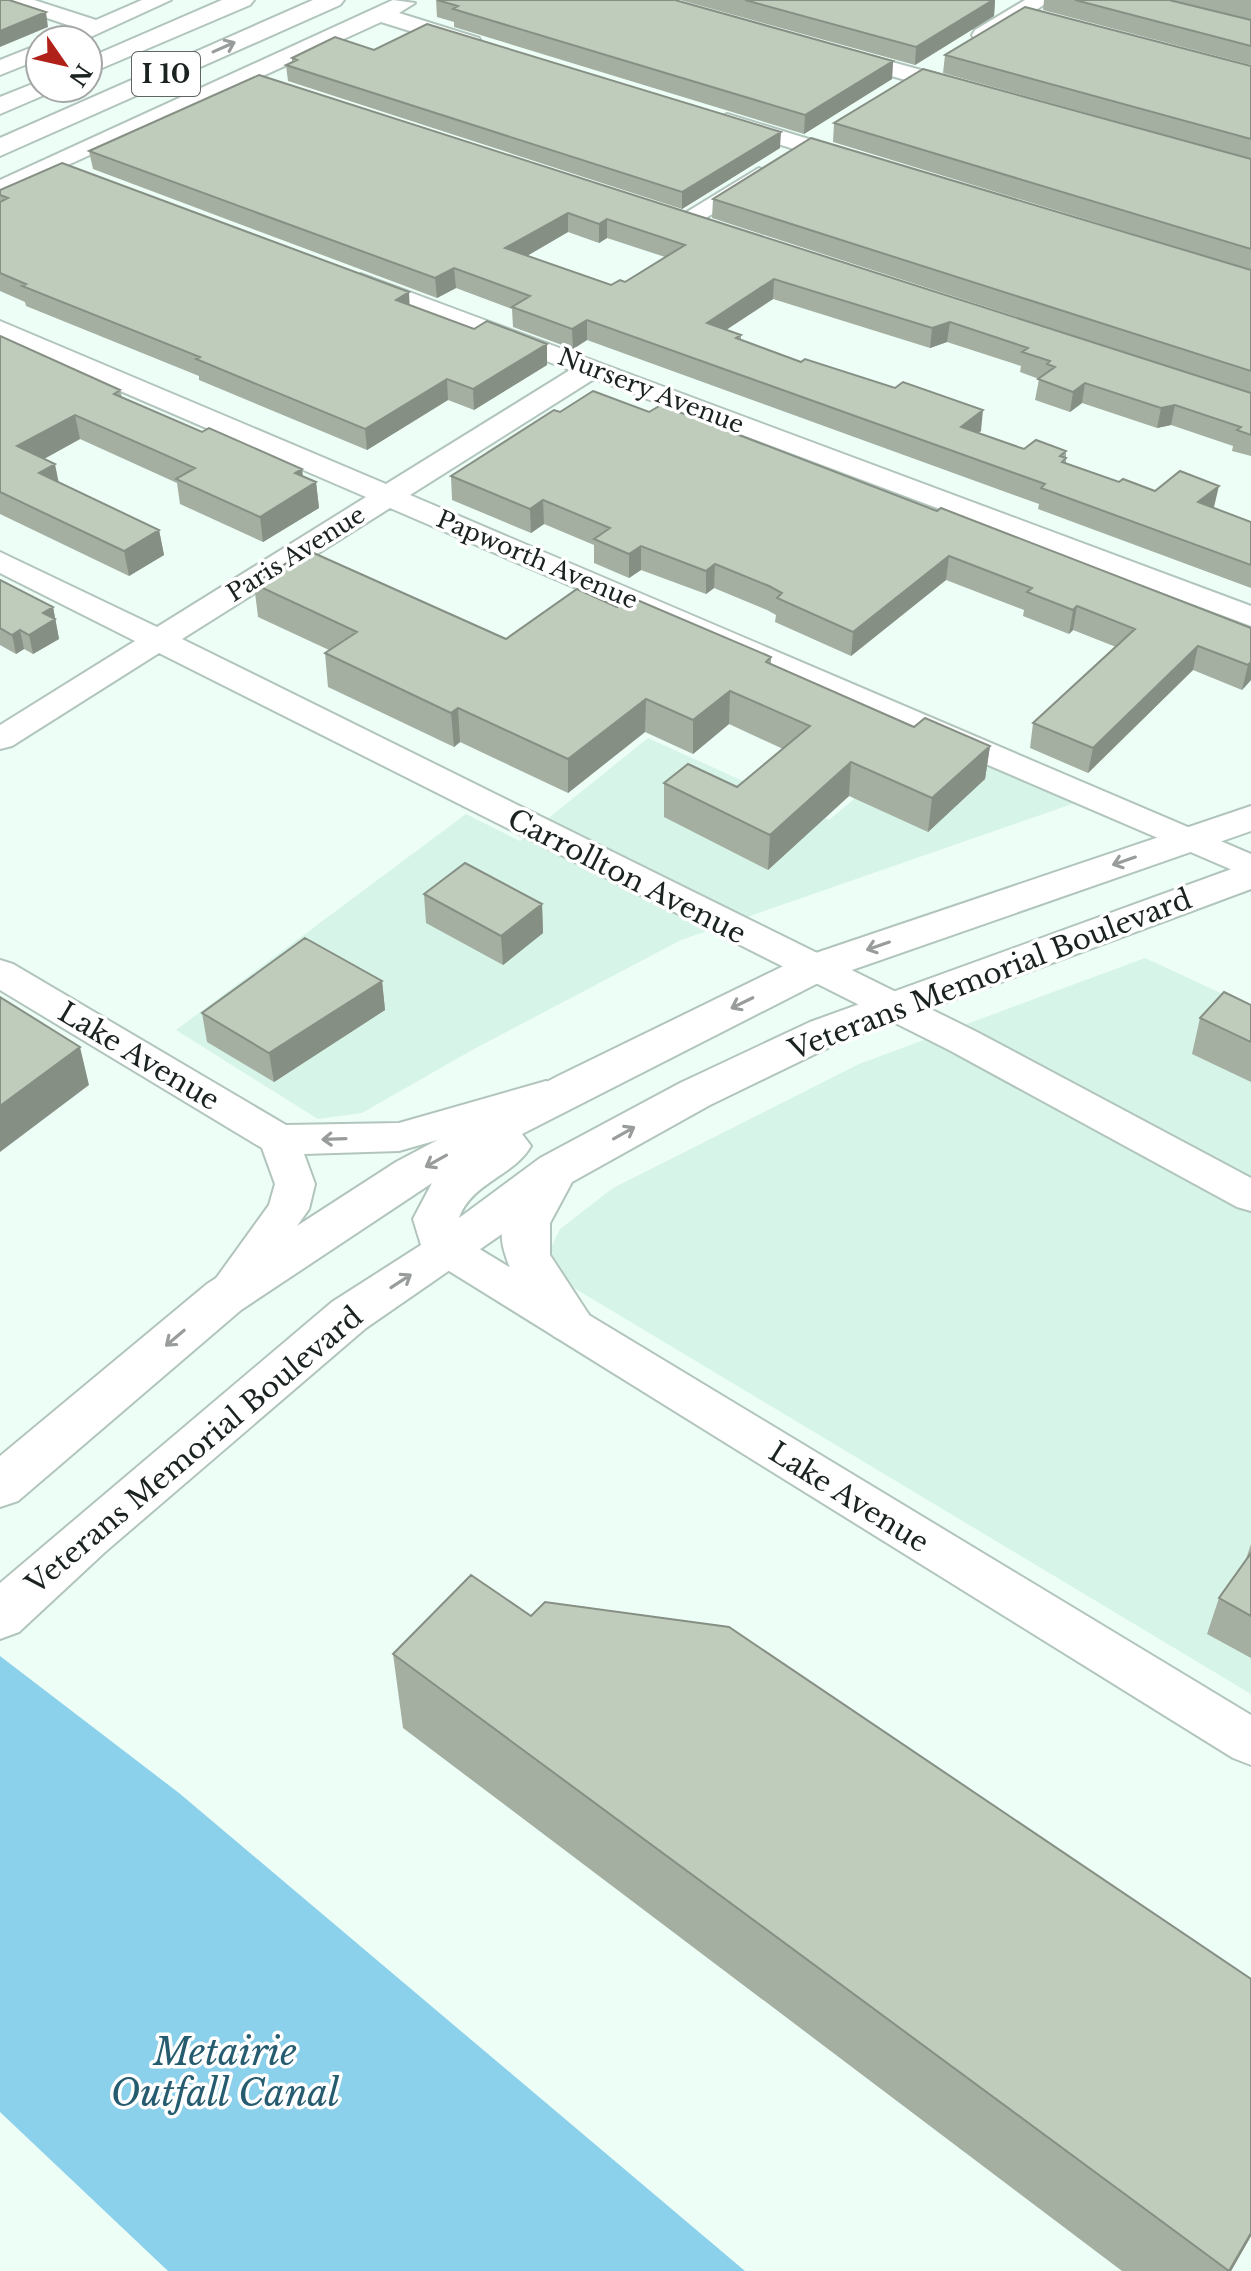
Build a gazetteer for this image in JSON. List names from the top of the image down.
{
  "streets": {
    "main road": ["I 10", "Veterans Memorial Boulevard"],
    "street": [
      "Nursery Avenue",
      "Paris Avenue",
      "Papworth Avenue",
      "Carrollton Avenue",
      "Lake Avenue"
    ]
  },
  "crossings": [
    ["Nursery Avenue", "Paris Avenue"],
    ["Paris Avenue", "Papworth Avenue"],
    ["Paris Avenue", "Carrollton Avenue"],
    ["Papworth Avenue", "Veterans Memorial Boulevard"],
    ["Carrollton Avenue", "Veterans Memorial Boulevard"],
    ["Veterans Memorial Boulevard", "Lake Avenue"]
  ],
  "water": ["Metairie Outfall Canal"],
  "north": "bottom right"
}
